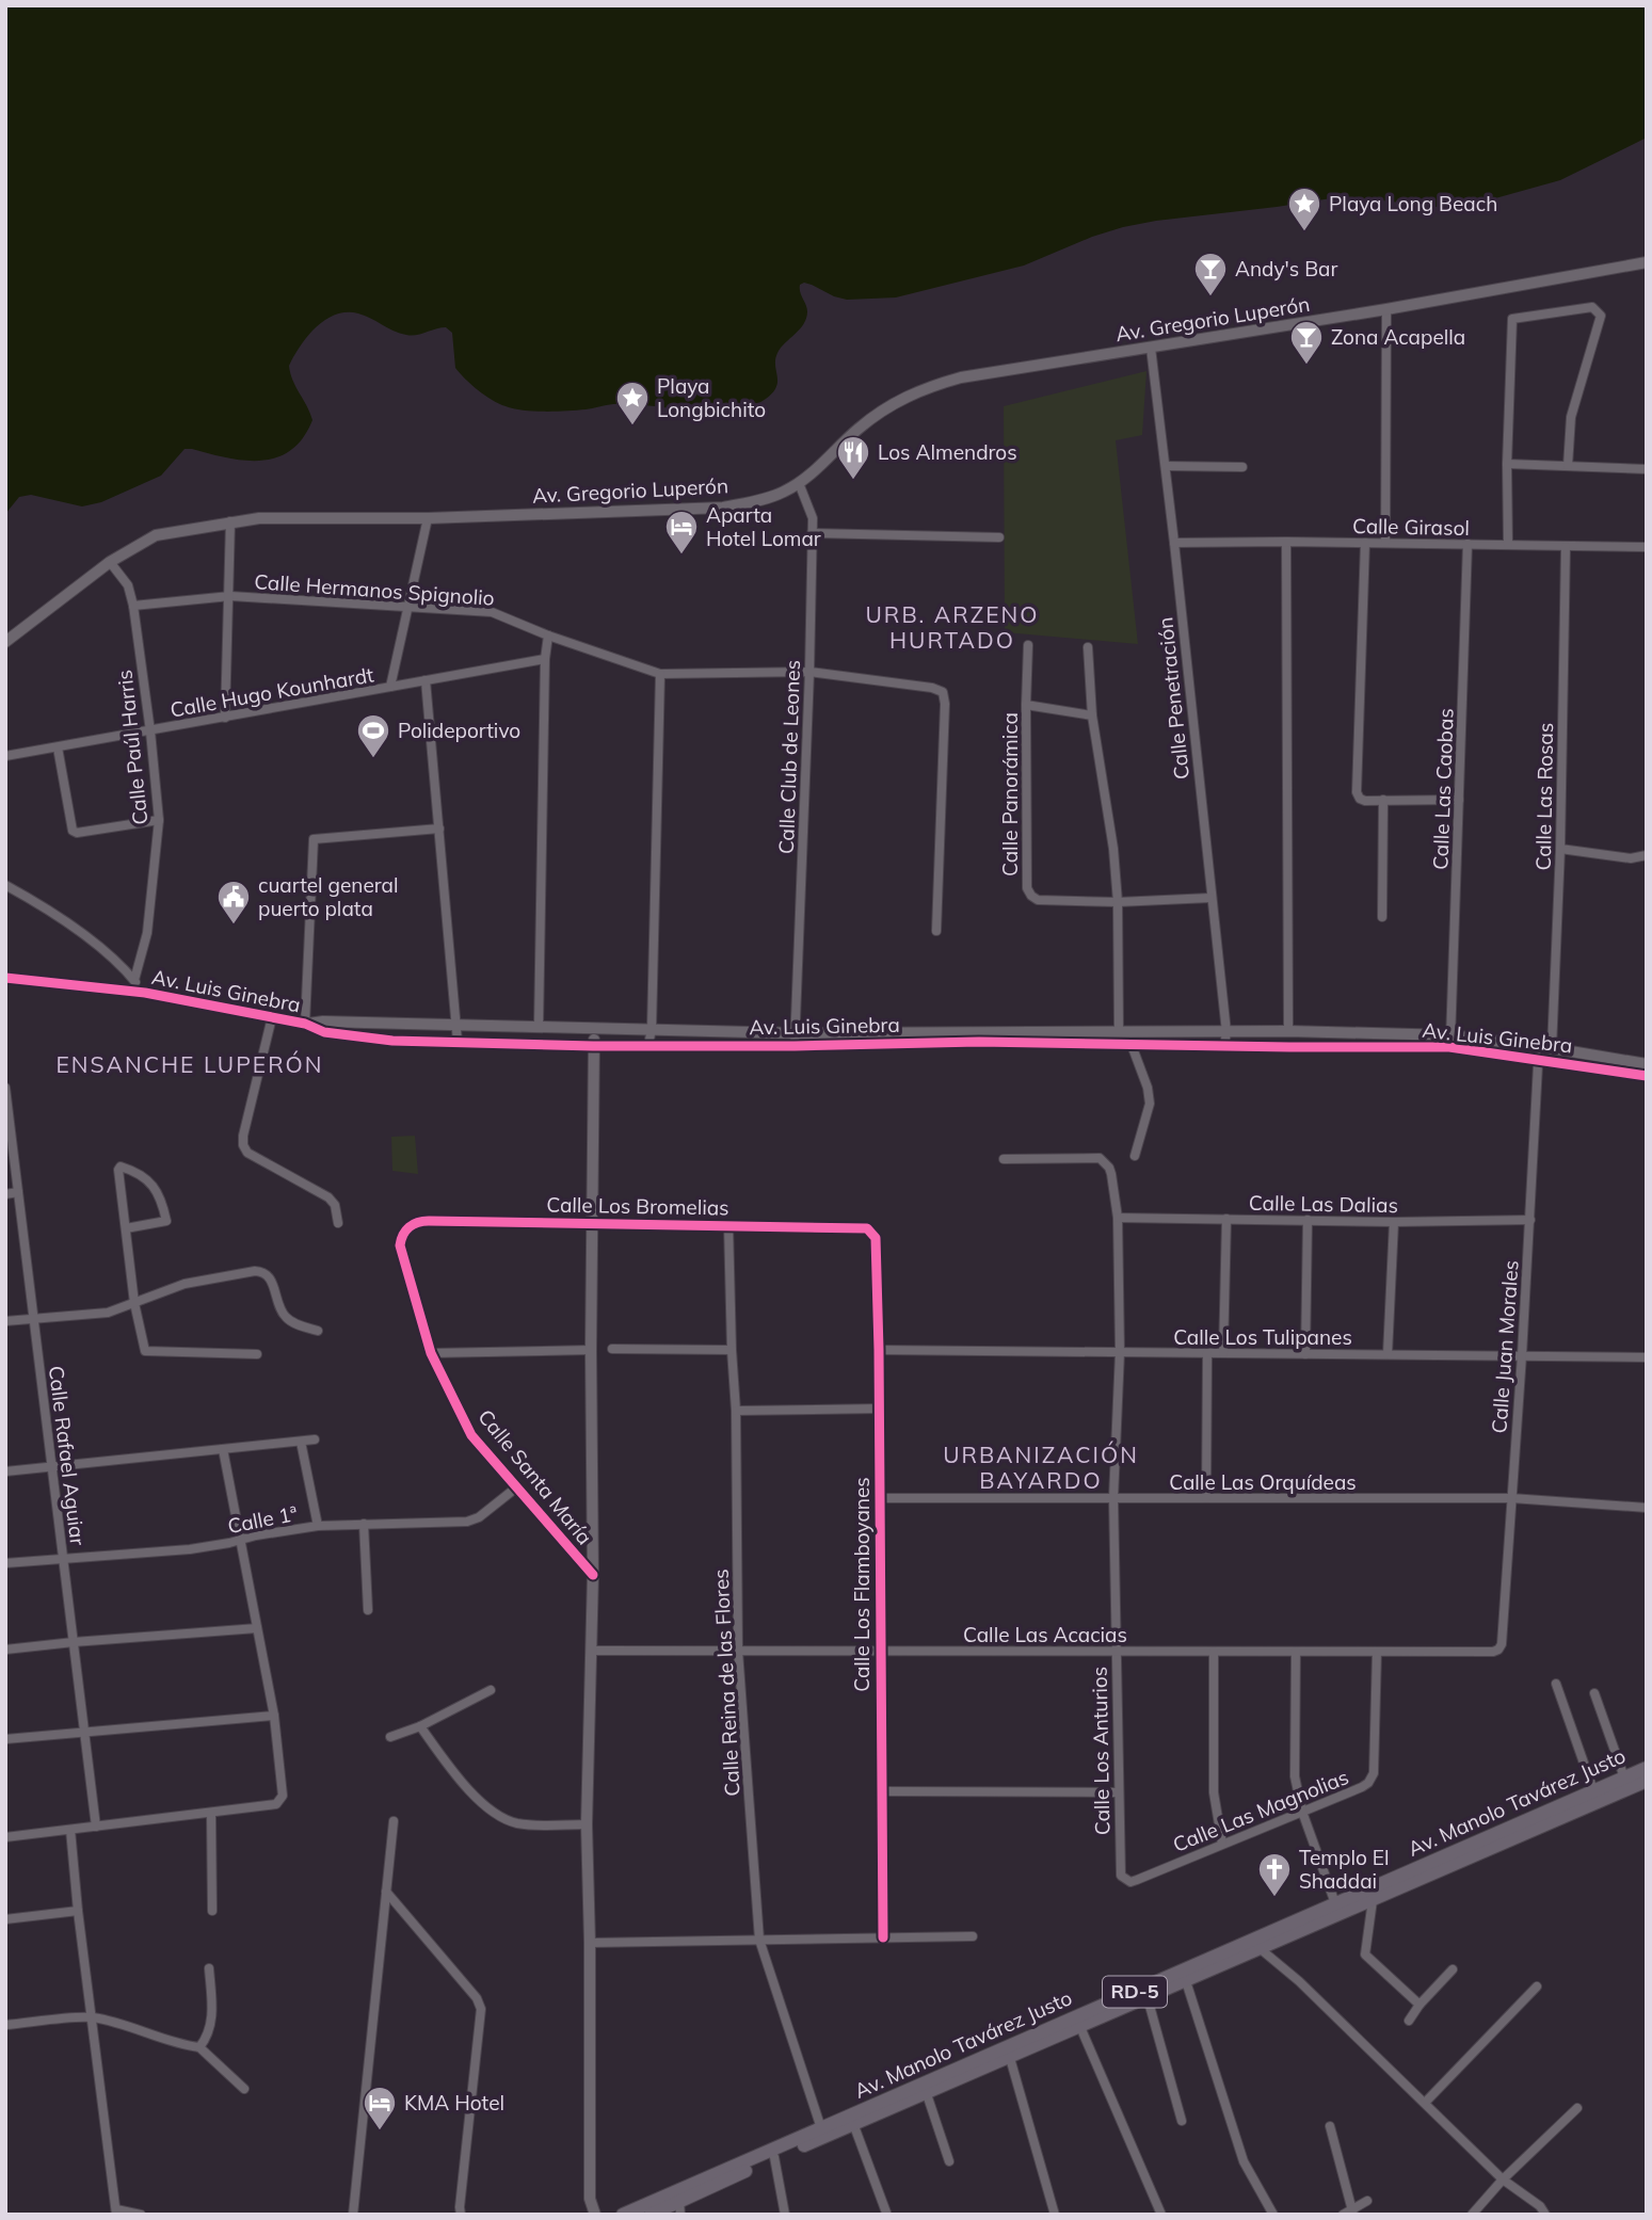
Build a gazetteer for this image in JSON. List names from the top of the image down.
{
  "streets": {
    "main road": ["Av. Manolo Tavárez Justo", "RD-5"],
    "street": [
      "Av. Gregorio Luperón",
      "Calle Girasol",
      "Calle Hermanos Spignolio",
      "Calle Hugo Kounhardt",
      "Calle Penetración",
      "Calle Paúl Harris",
      "Calle Club de Leones",
      "Calle Las Caobas",
      "Calle Panorámica",
      "Calle Las Rosas",
      "Av. Luis Ginebra",
      "Calle Las Dalias",
      "Calle Los Bromelias",
      "Calle Los Tulipanes",
      "Calle Juan Morales",
      "Calle Rafael Aguiar",
      "Calle Santa María",
      "Calle Las Orquídeas",
      "Calle 1ª",
      "Calle Los Flamboyanes",
      "Calle Las Acacias",
      "Calle Reina de las Flores",
      "Calle Los Anturios",
      "Calle Las Magnolias"
    ]
  },
  "crossings": [
    ["Av. Gregorio Luperón", "Calle Penetración"],
    ["Av. Gregorio Luperón", "Calle Paúl Harris"],
    ["Av. Gregorio Luperón", "Calle Club de Leones"],
    ["Calle Girasol", "Calle Penetración"],
    ["Calle Girasol", "Calle Las Caobas"],
    ["Calle Girasol", "Calle Las Rosas"],
    ["Calle Hermanos Spignolio", "Calle Paúl Harris"],
    ["Calle Hermanos Spignolio", "Calle Club de Leones"],
    ["Calle Hugo Kounhardt", "Calle Paúl Harris"],
    ["Calle Penetración", "Calle Panorámica"],
    ["Calle Penetración", "Av. Luis Ginebra"],
    ["Calle Club de Leones", "Av. Luis Ginebra"],
    ["Calle Las Caobas", "Av. Luis Ginebra"],
    ["Calle Las Rosas", "Av. Luis Ginebra"],
    ["Av. Luis Ginebra", "Calle Juan Morales"],
    ["Calle Las Dalias", "Calle Juan Morales"],
    ["Calle Las Dalias", "Calle Los Anturios"],
    ["Calle Los Bromelias", "Calle Santa María"],
    ["Calle Los Bromelias", "Calle Los Flamboyanes"],
    ["Calle Los Bromelias", "Calle Reina de las Flores"],
    ["Calle Los Tulipanes", "Calle Juan Morales"],
    ["Calle Los Tulipanes", "Calle Los Flamboyanes"],
    ["Calle Los Tulipanes", "Calle Los Anturios"],
    ["Calle Juan Morales", "Calle Las Orquídeas"],
    ["Calle Juan Morales", "Calle Las Acacias"],
    ["Calle Rafael Aguiar", "Calle 1ª"],
    ["Calle Santa María", "Calle 1ª"],
    ["Calle Las Orquídeas", "Calle Los Flamboyanes"],
    ["Calle Las Orquídeas", "Calle Los Anturios"],
    ["Calle Los Flamboyanes", "Calle Las Acacias"],
    ["Calle Las Acacias", "Calle Reina de las Flores"],
    ["Calle Las Acacias", "Calle Los Anturios"],
    ["Calle Las Acacias", "Calle Las Magnolias"],
    ["Calle Reina de las Flores", "Av. Manolo Tavárez Justo"],
    ["Calle Los Anturios", "Calle Las Magnolias"]
  ],
  "districts": ["URB. ARZENO HURTADO", "ENSANCHE LUPERÓN", "URBANIZACIÓN BAYARDO"],
  "places": {
    "place": ["Playa Long Beach", "Playa Longbichito"],
    "bar": ["Andy's Bar", "Zona Acapella"],
    "restaurant": ["Los Almendros"],
    "hotel": ["Aparta Hotel Lomar", "KMA Hotel"],
    "sports": ["Polideportivo"],
    "public building": ["cuartel general puerto plata"],
    "church": ["Templo El Shaddai"]
  }
}
